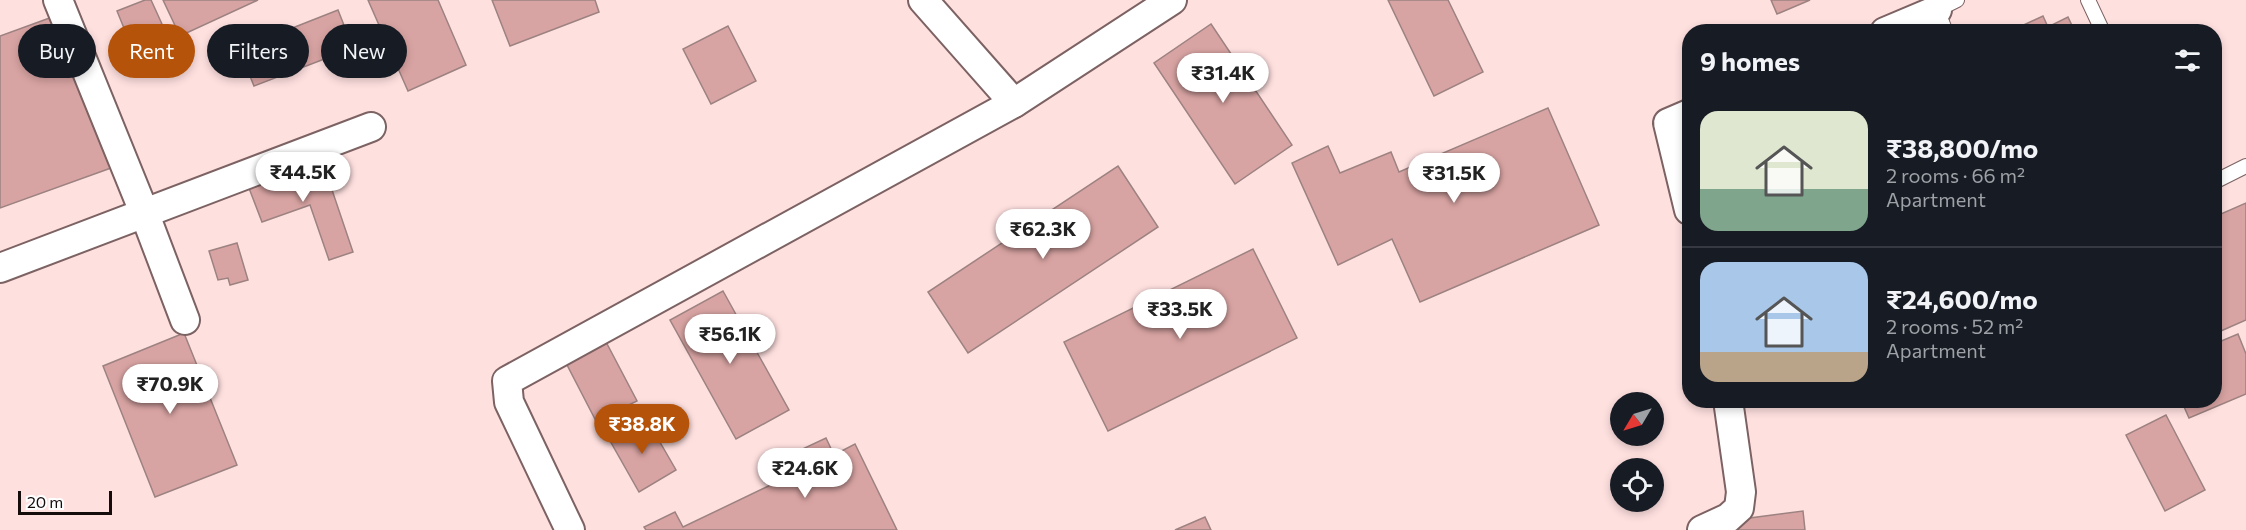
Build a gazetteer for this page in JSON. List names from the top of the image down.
{
  "scale_bar": "20 m",
  "north": "bottom left",
  "page": {
    "chip": [
      "Buy",
      "Rent",
      "Filters",
      "New"
    ],
    "heading": "9 homes",
    "price": [
      "₹31.4K",
      "₹44.5K",
      "₹31.5K",
      "₹62.3K",
      "₹33.5K",
      "₹56.1K",
      "₹70.9K",
      "₹38.8K",
      "₹24.6K"
    ],
    "list": [
      {
        "name": "₹38,800/mo",
        "note": "2 rooms · 66 m² · Apartment"
      },
      {
        "name": "₹24,600/mo",
        "note": "2 rooms · 52 m² · Apartment"
      }
    ],
    "scale": "20 m"
  }
}
